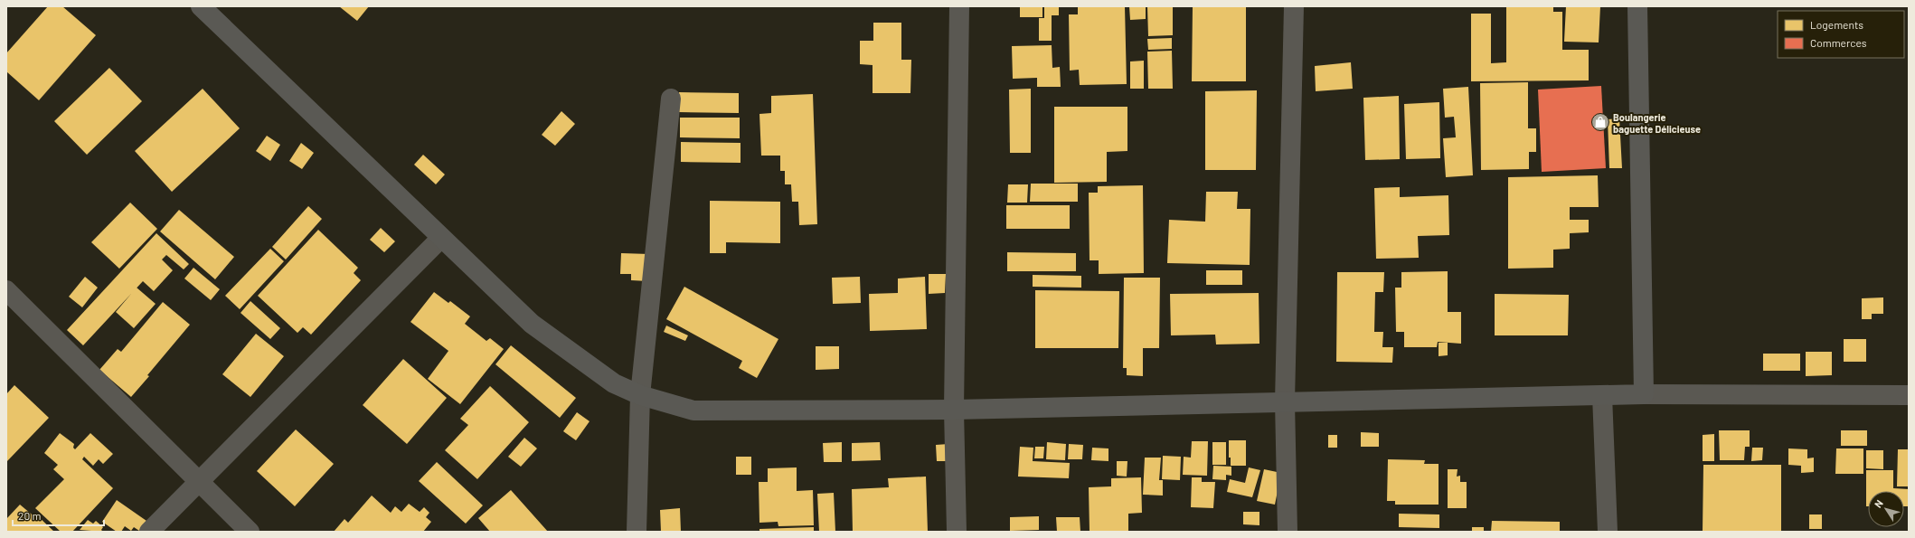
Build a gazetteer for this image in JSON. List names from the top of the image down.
{
  "places": {
    "shop": ["Boulangerie baguette Délicieuse"]
  },
  "legend": ["Logements", "Commerces"],
  "scale_bar": "20 m",
  "north": "top left"
}
